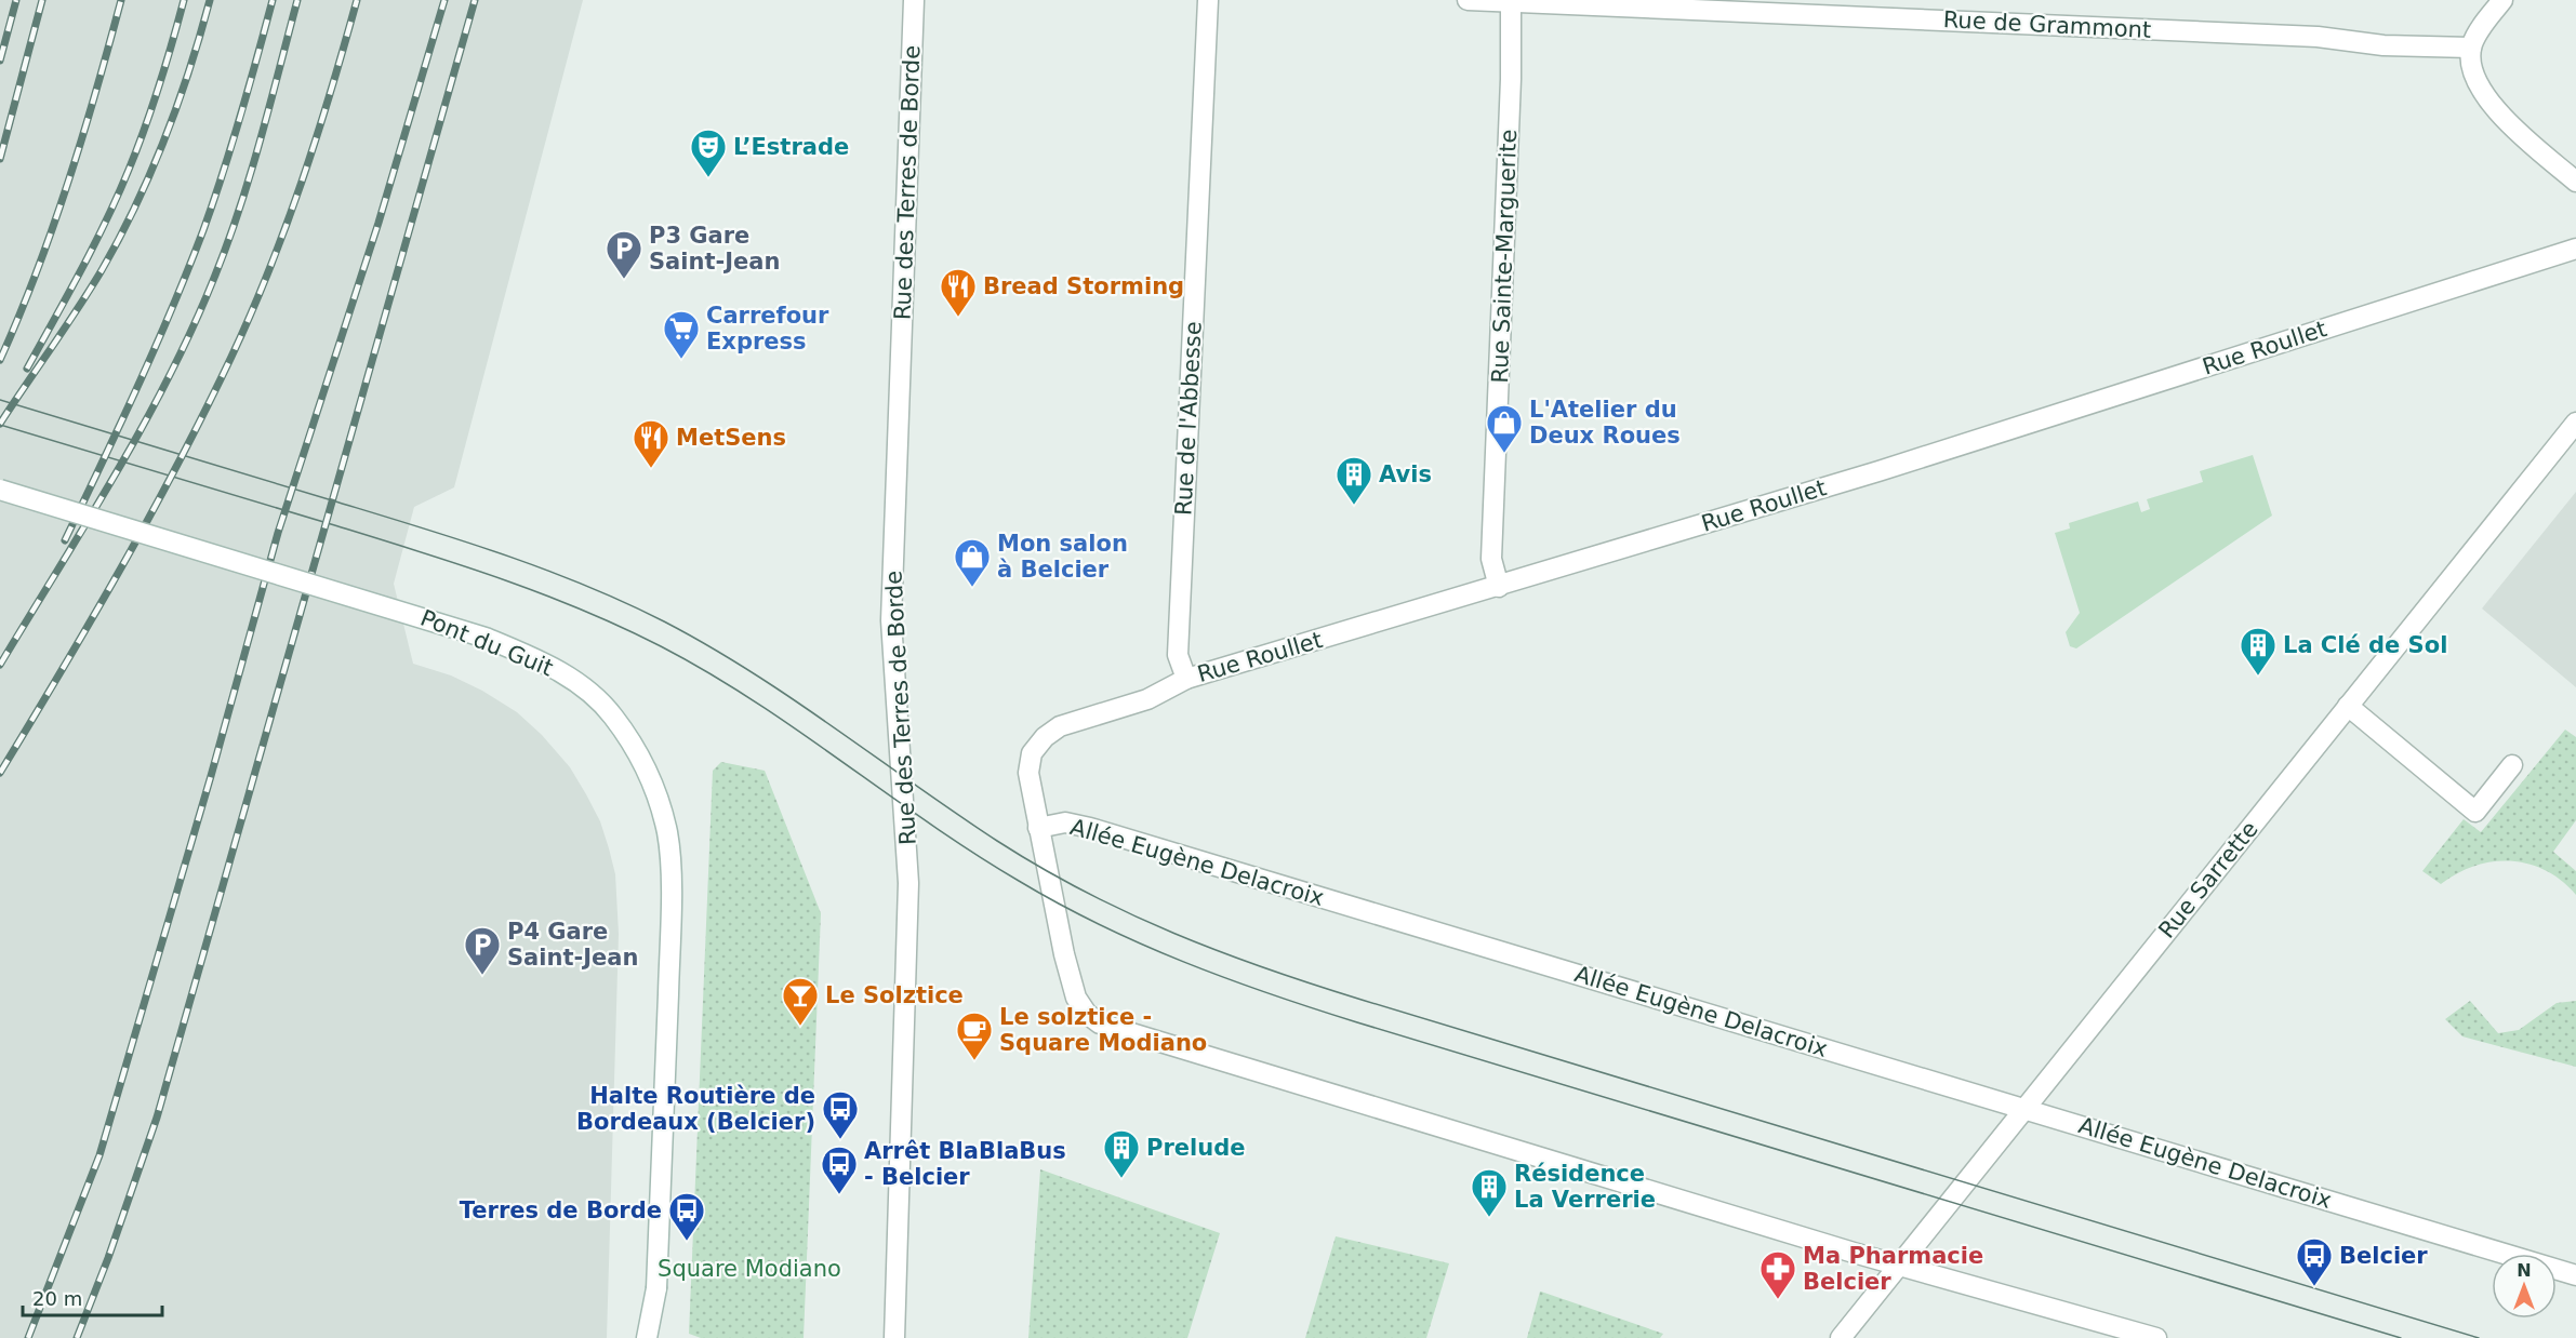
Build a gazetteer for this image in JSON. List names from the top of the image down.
{
  "streets": {
    "street": [
      "Rue de Grammont",
      "Rue des Terres de Borde",
      "Rue Sainte-Marguerite",
      "Rue Roullet",
      "Rue de l'Abbesse",
      "Pont du Guit",
      "Allée Eugène Delacroix",
      "Rue Sarrette"
    ]
  },
  "crossings": [
    ["Rue de Grammont", "Rue Sainte-Marguerite"],
    ["Rue Sainte-Marguerite", "Rue Roullet"],
    ["Rue Roullet", "Rue de l'Abbesse"],
    ["Rue Roullet", "Allée Eugène Delacroix"],
    ["Allée Eugène Delacroix", "Rue Sarrette"]
  ],
  "parks": ["Square Modiano"],
  "places": {
    "theatre": ["L’Estrade"],
    "parking": ["P3 Gare Saint-Jean", "P4 Gare Saint-Jean"],
    "restaurant": ["Bread Storming", "MetSens"],
    "supermarket": ["Carrefour Express"],
    "shop": ["L'Atelier du Deux Roues", "Mon salon à Belcier"],
    "building": [
      "Avis",
      "La Clé de Sol",
      "Prelude",
      "Résidence La Verrerie"
    ],
    "bar": ["Le Solztice"],
    "cafe": ["Le solztice - Square Modiano"],
    "bus stop": [
      "Halte Routière de Bordeaux (Belcier)",
      "Arrêt BlaBlaBus - Belcier",
      "Terres de Borde",
      "Belcier"
    ],
    "pharmacy": ["Ma Pharmacie Belcier"]
  },
  "scale_bar": "20 m",
  "north": "top"
}
